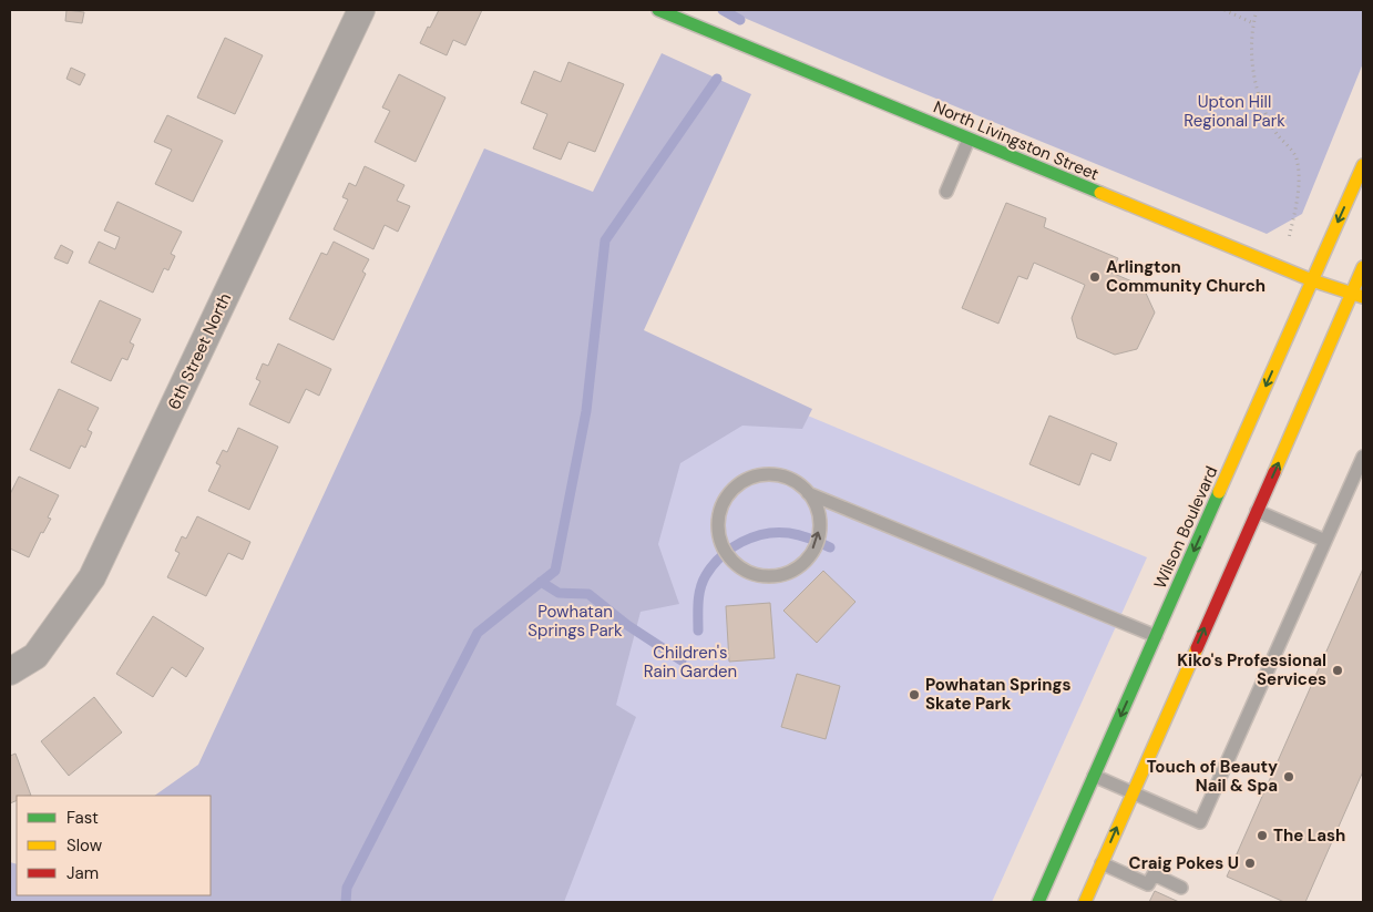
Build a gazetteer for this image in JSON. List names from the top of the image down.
{
  "streets": {
    "main road": ["North Livingston Street", "Wilson Boulevard"],
    "street": ["6th Street North"]
  },
  "crossings": [
    ["North Livingston Street", "Wilson Boulevard"]
  ],
  "parks": ["Upton Hill Regional Park", "Powhatan Springs Park", "Children's Rain Garden"],
  "places": [
    "Arlington Community Church",
    "Kiko's Professional Services",
    "Powhatan Springs Skate Park",
    "Touch of Beauty Nail & Spa",
    "The Lash",
    "Craig Pokes U"
  ],
  "legend": ["Fast", "Slow", "Jam"]
}
